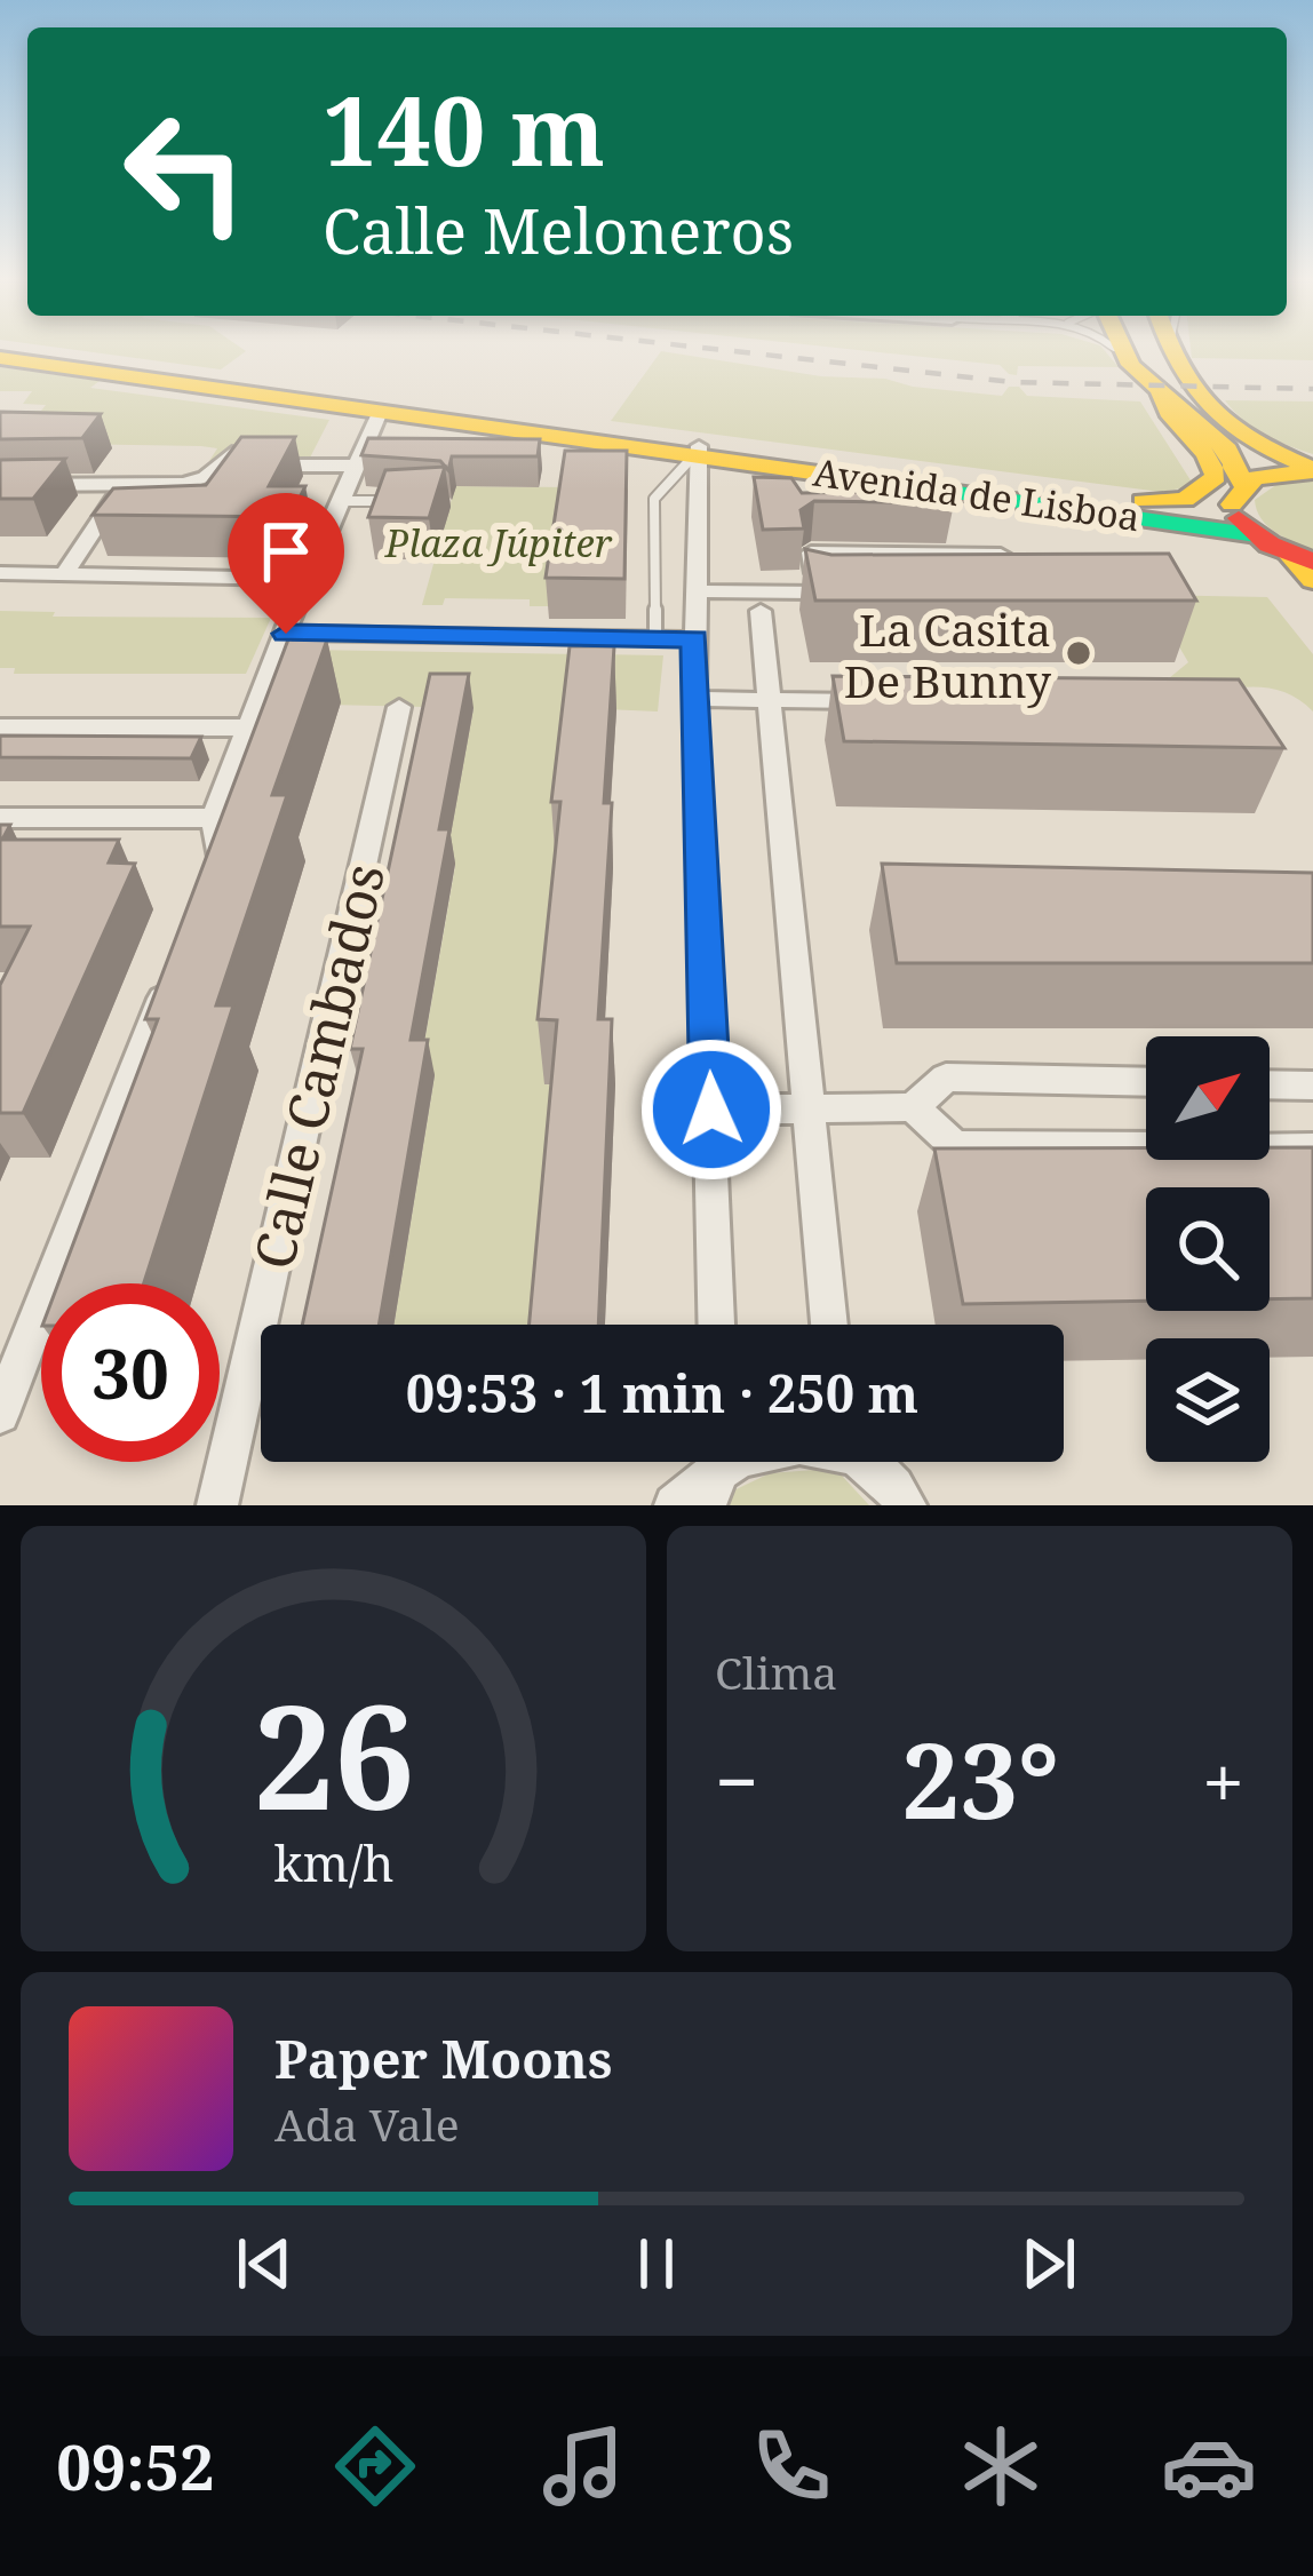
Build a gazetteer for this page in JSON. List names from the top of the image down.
{
  "streets": {
    "main road": ["Avenida de Lisboa"],
    "street": ["Calle Cambados"]
  },
  "parks": ["Plaza Júpiter"],
  "places": ["La Casita De Bunny"],
  "north": "top right",
  "page": {
    "turn": ["140 m", "Calle Meloneros"],
    "limit": "30",
    "trip": "09:53 · 1 min · 250 m",
    "tile": "Clima",
    "heat": ["−", "23°", "+"],
    "song": ["Paper Moons", "Ada Vale"],
    "tabs": "09:52",
    "gauge": ["26", "km/h"]
  }
}
